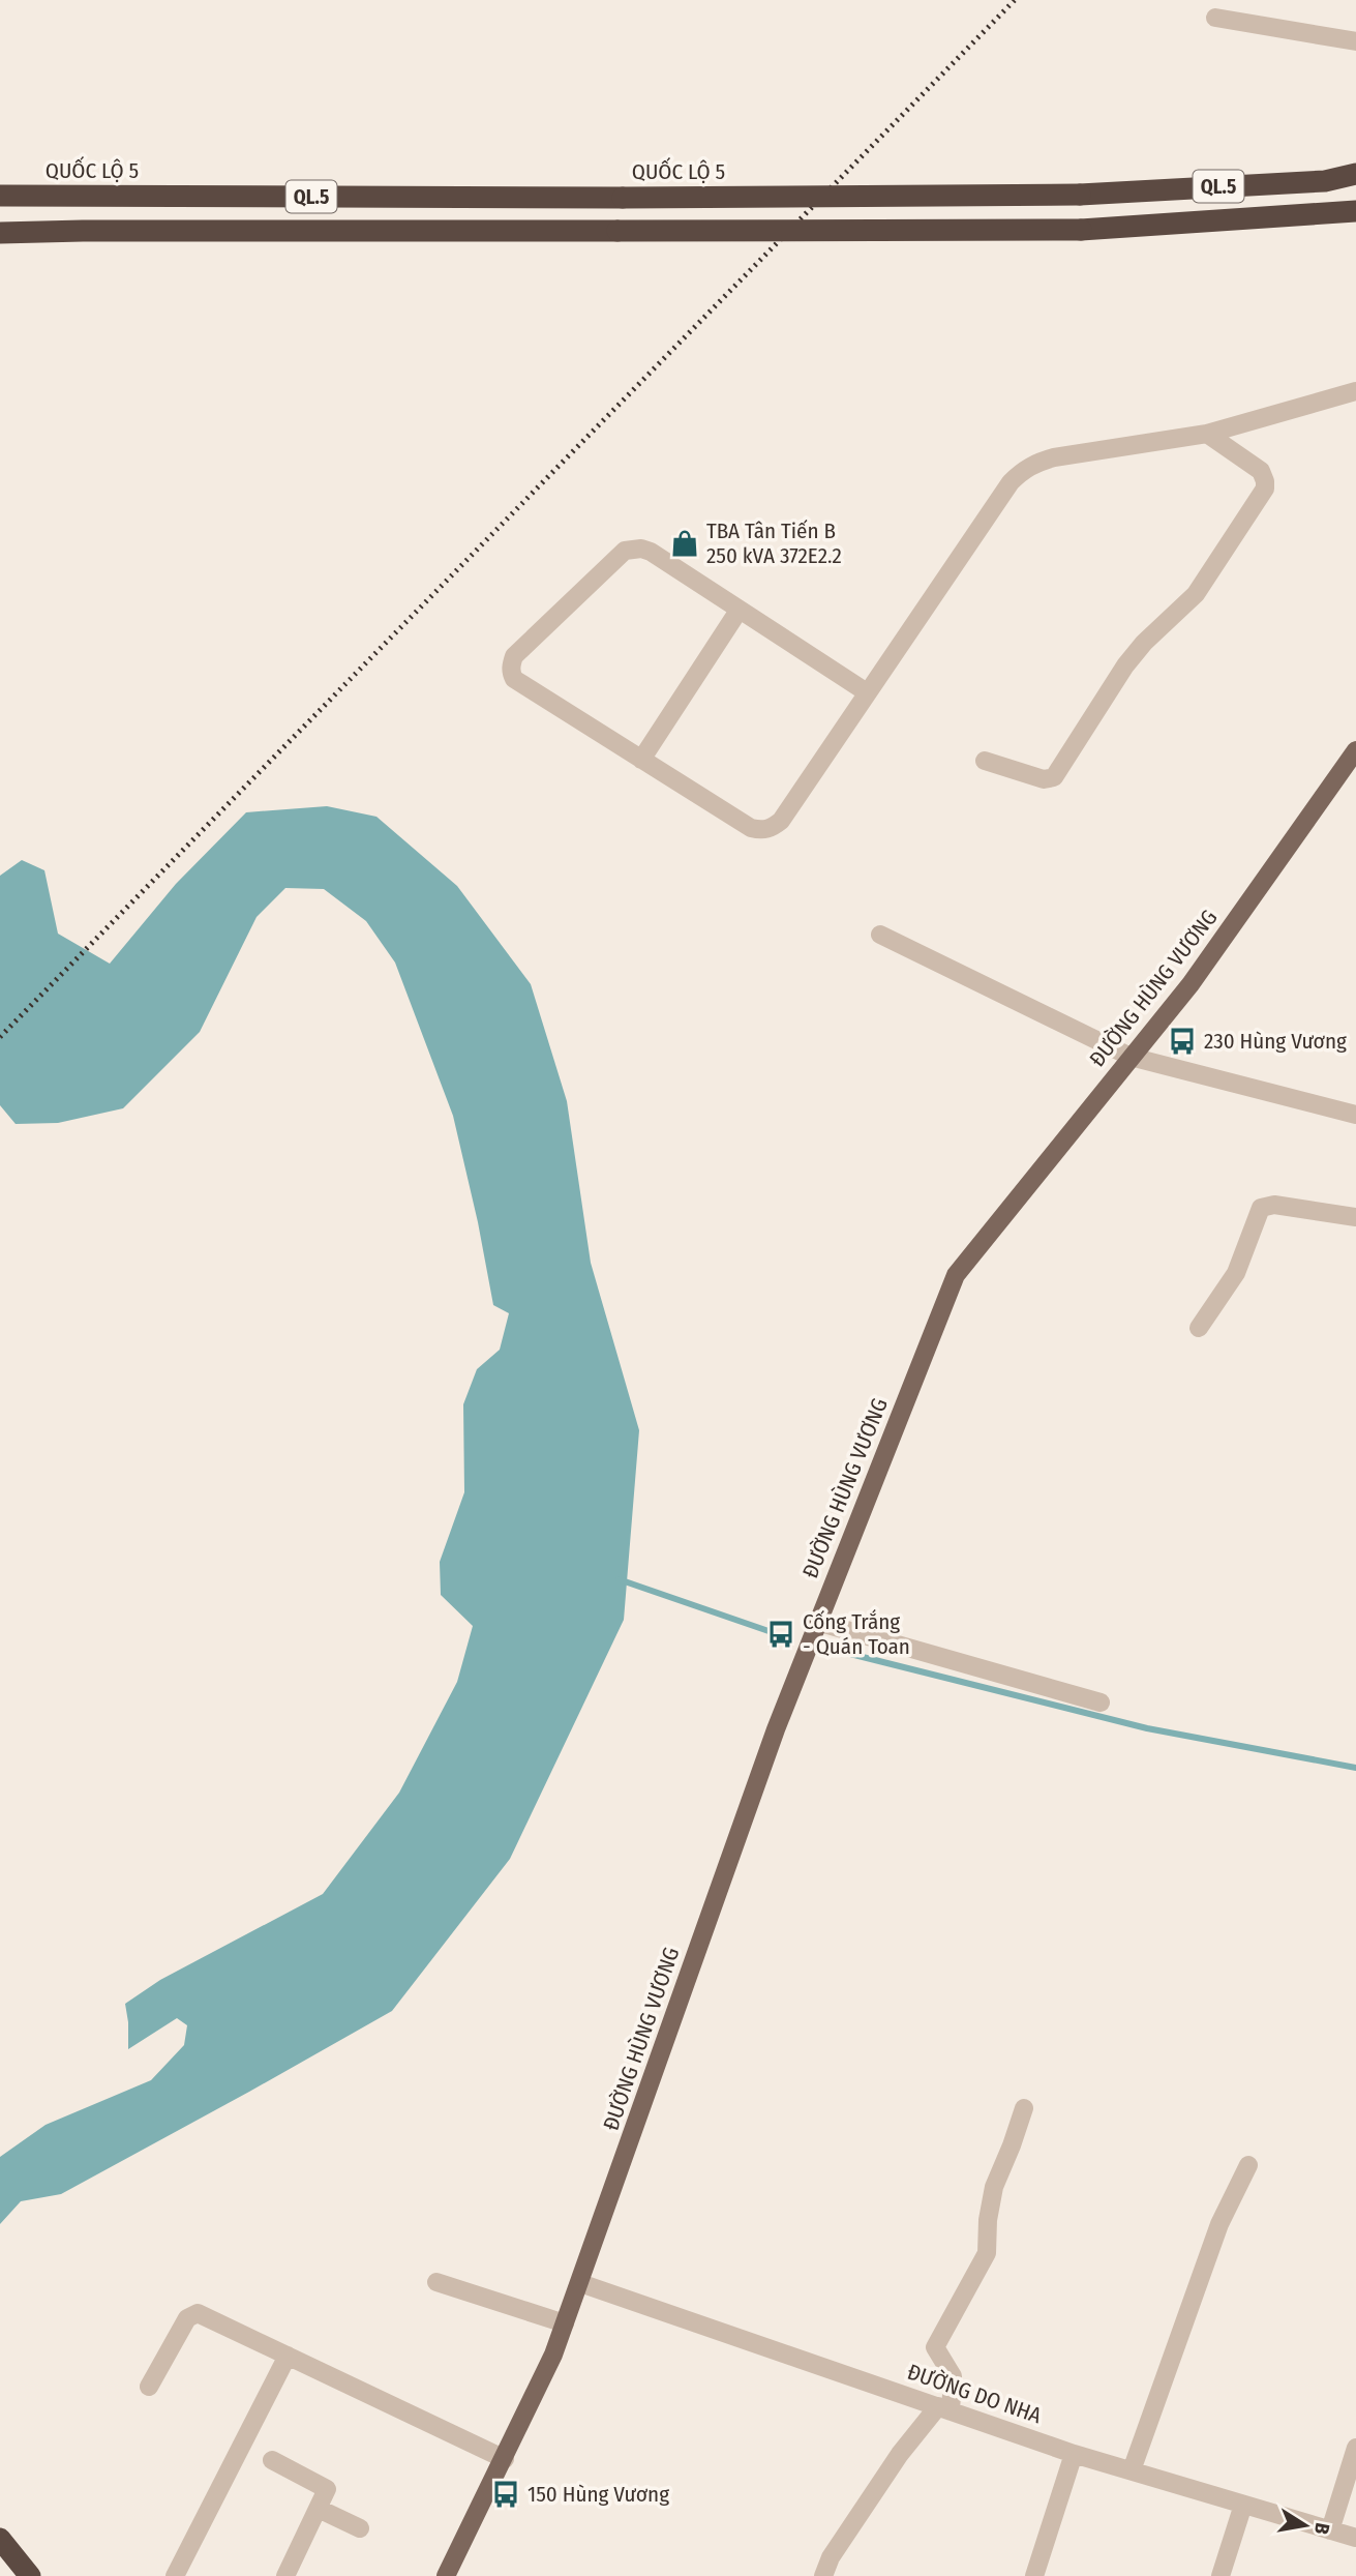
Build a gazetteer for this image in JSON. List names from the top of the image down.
{
  "streets": {
    "highway": ["QUỐC LỘ 5", "QL.5"],
    "main road": ["ĐƯỜNG HÙNG VƯƠNG"],
    "street": ["ĐƯỜNG DO NHA"]
  },
  "crossings": [
    ["ĐƯỜNG HÙNG VƯƠNG", "ĐƯỜNG DO NHA"]
  ],
  "places": {
    "shop": ["TBA Tân Tiến B 250 kVA 372E2.2"],
    "bus stop": ["230 Hùng Vương", "Cống Trắng - Quán Toan", "150 Hùng Vương"]
  },
  "north": "right"
}
